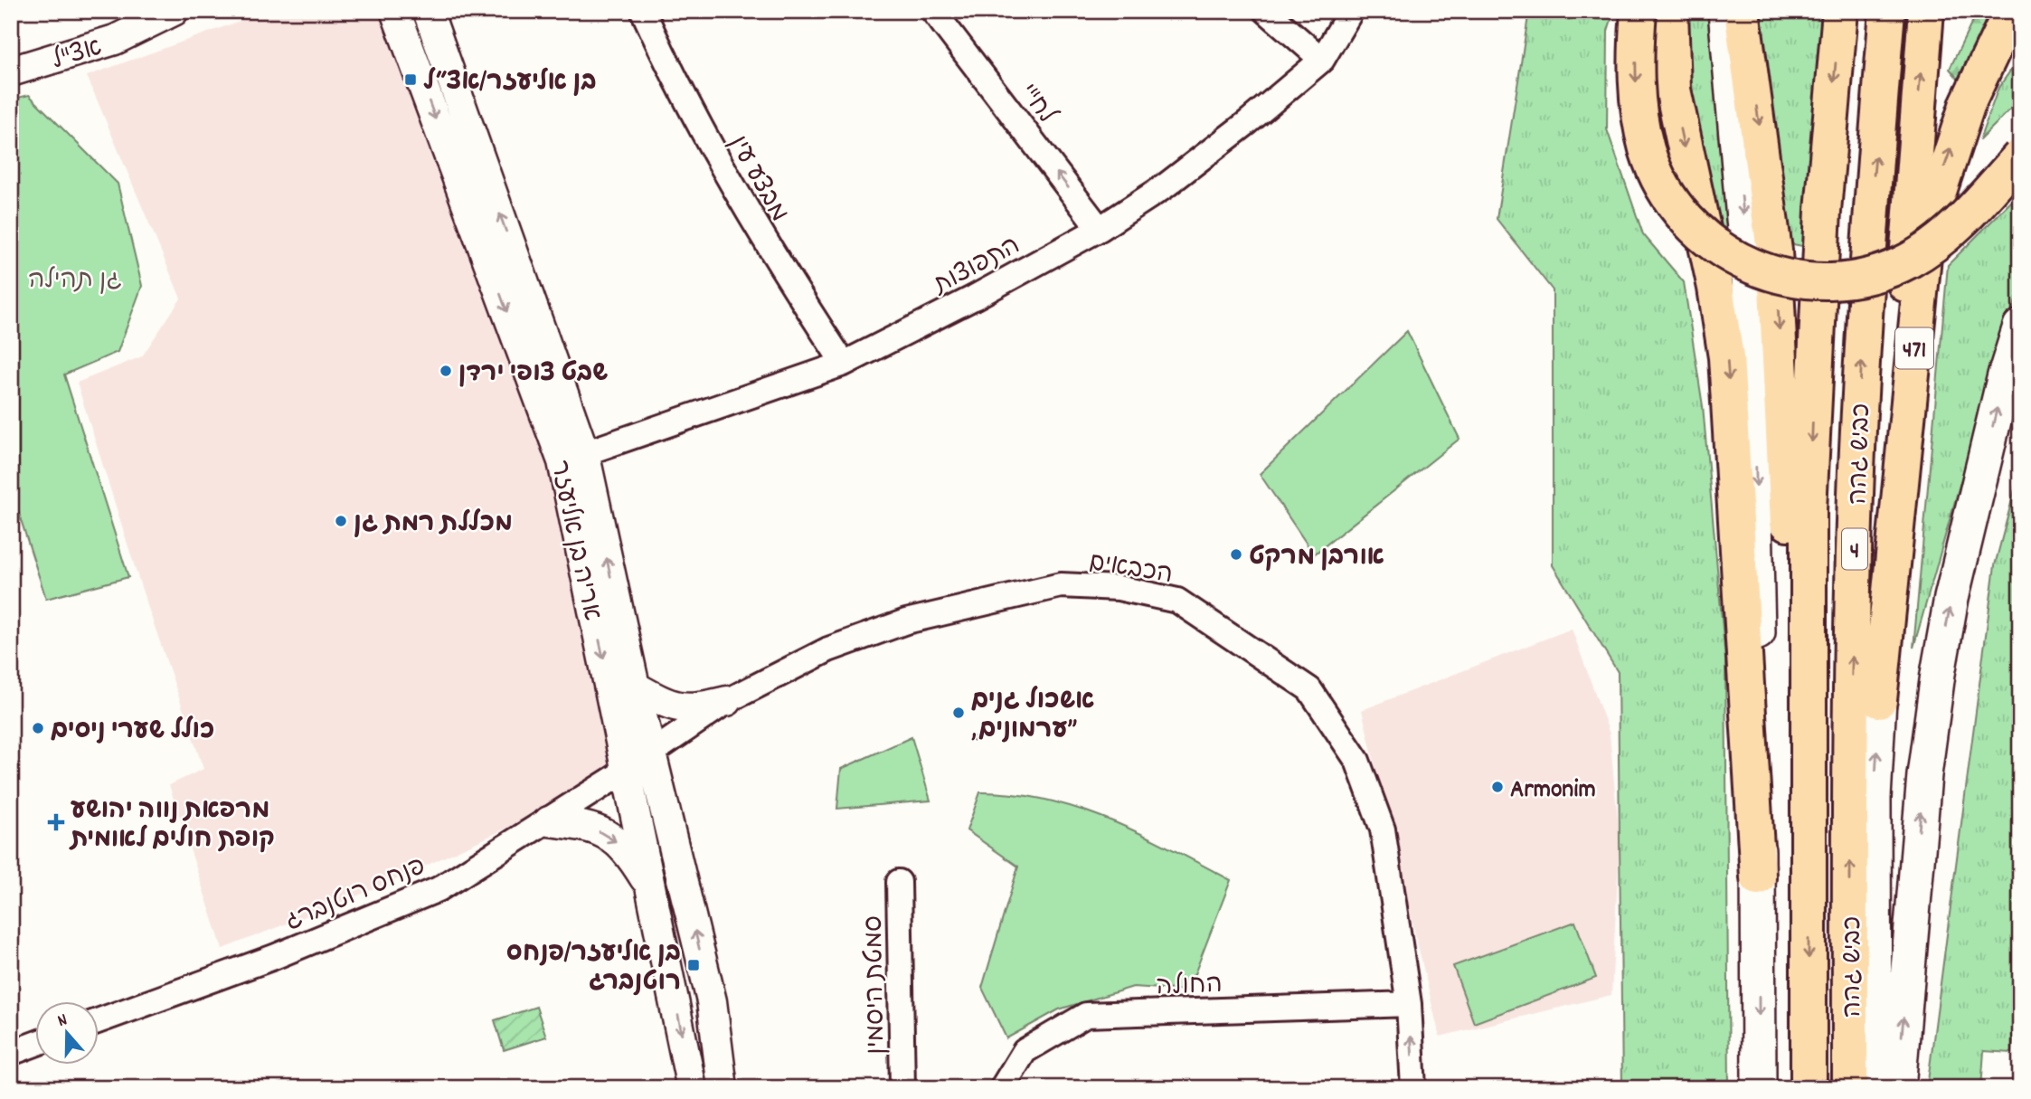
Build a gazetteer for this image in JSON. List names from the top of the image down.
{
  "streets": {
    "highway": ["471", "כביש גהה", "4"],
    "street": [
      "אצ\"ל",
      "לח\"י",
      "מבצע עין",
      "התפוצות",
      "אריה בן אליעזר",
      "הכבאים",
      "פנחס רוטנברג",
      "החולה",
      "סמטת היסמין"
    ]
  },
  "crossings": [
    ["לח\"י", "התפוצות"],
    ["מבצע עין", "התפוצות"],
    ["התפוצות", "אריה בן אליעזר"],
    ["אריה בן אליעזר", "הכבאים"],
    ["אריה בן אליעזר", "פנחס רוטנברג"],
    ["הכבאים", "פנחס רוטנברג"],
    ["הכבאים", "החולה"]
  ],
  "one_way": ["לח\"י"],
  "parks": ["גן תהילה"],
  "places": {
    "transit": ["בן אליעזר/אצ״ל", "בן אליעזר/פנחס רוטנברג"],
    "other": [
      "שבט צופי ירדן",
      "מכללת רמת גן",
      "אורבן מרקט",
      "אשכול גנים „ערמונים”",
      "כולל שערי ניסים",
      "Armonim"
    ],
    "health": ["מרפאת נווה יהושע קופת חולים לאומית"]
  },
  "north": "top"
}
